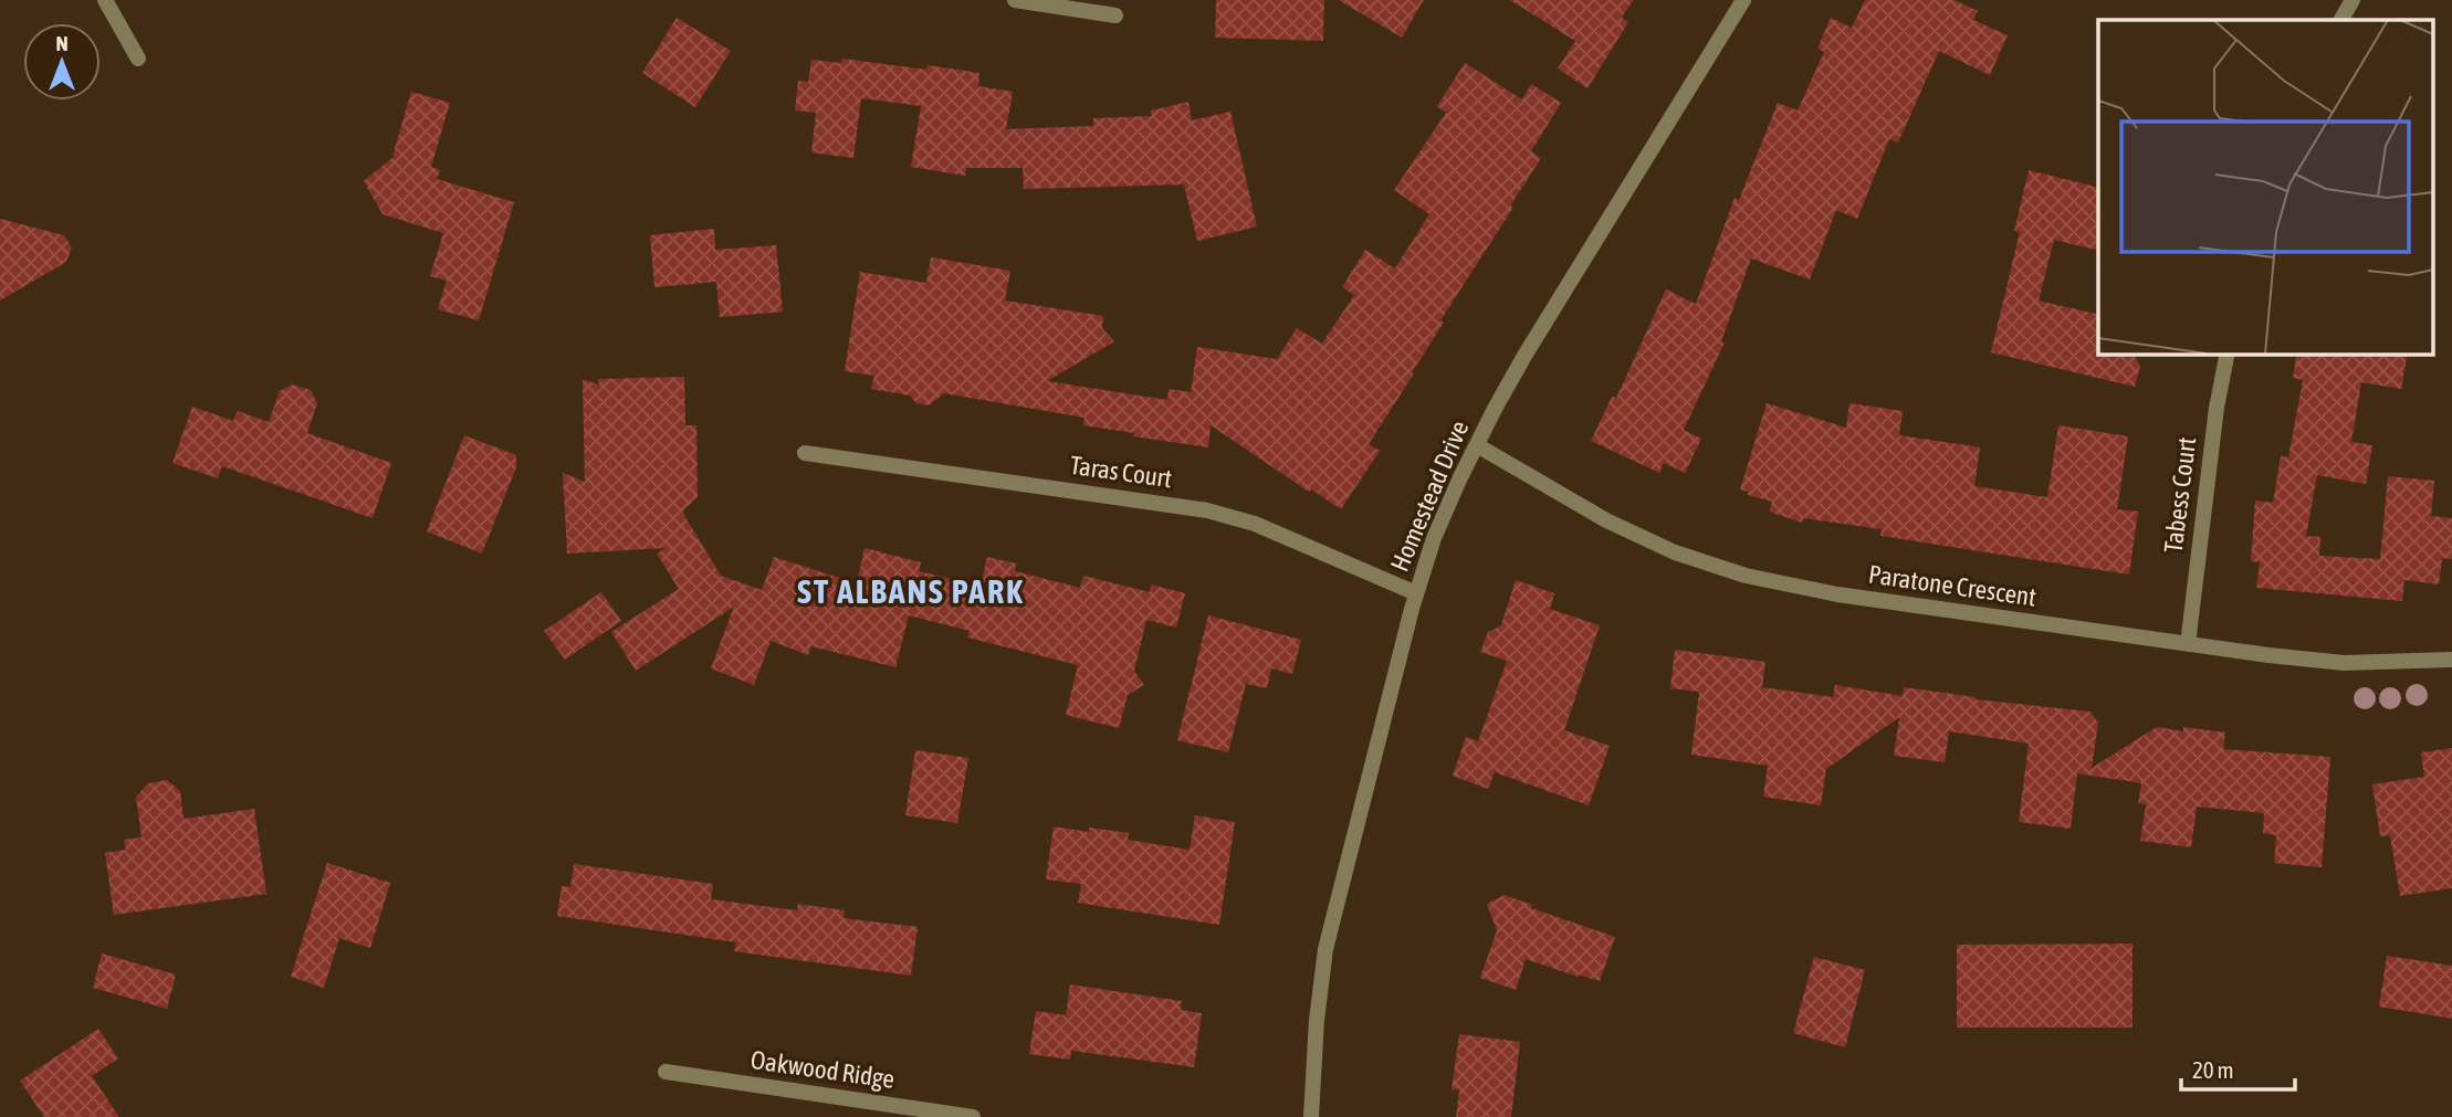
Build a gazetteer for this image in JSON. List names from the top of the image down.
{
  "streets": {
    "street": [
      "Taras Court",
      "Tabess Court",
      "Homestead Drive",
      "Paratone Crescent",
      "Oakwood Ridge"
    ]
  },
  "crossings": [
    ["Taras Court", "Homestead Drive"],
    ["Tabess Court", "Paratone Crescent"],
    ["Homestead Drive", "Paratone Crescent"]
  ],
  "districts": ["ST ALBANS PARK"],
  "scale_bar": "20 m",
  "north": "top"
}
